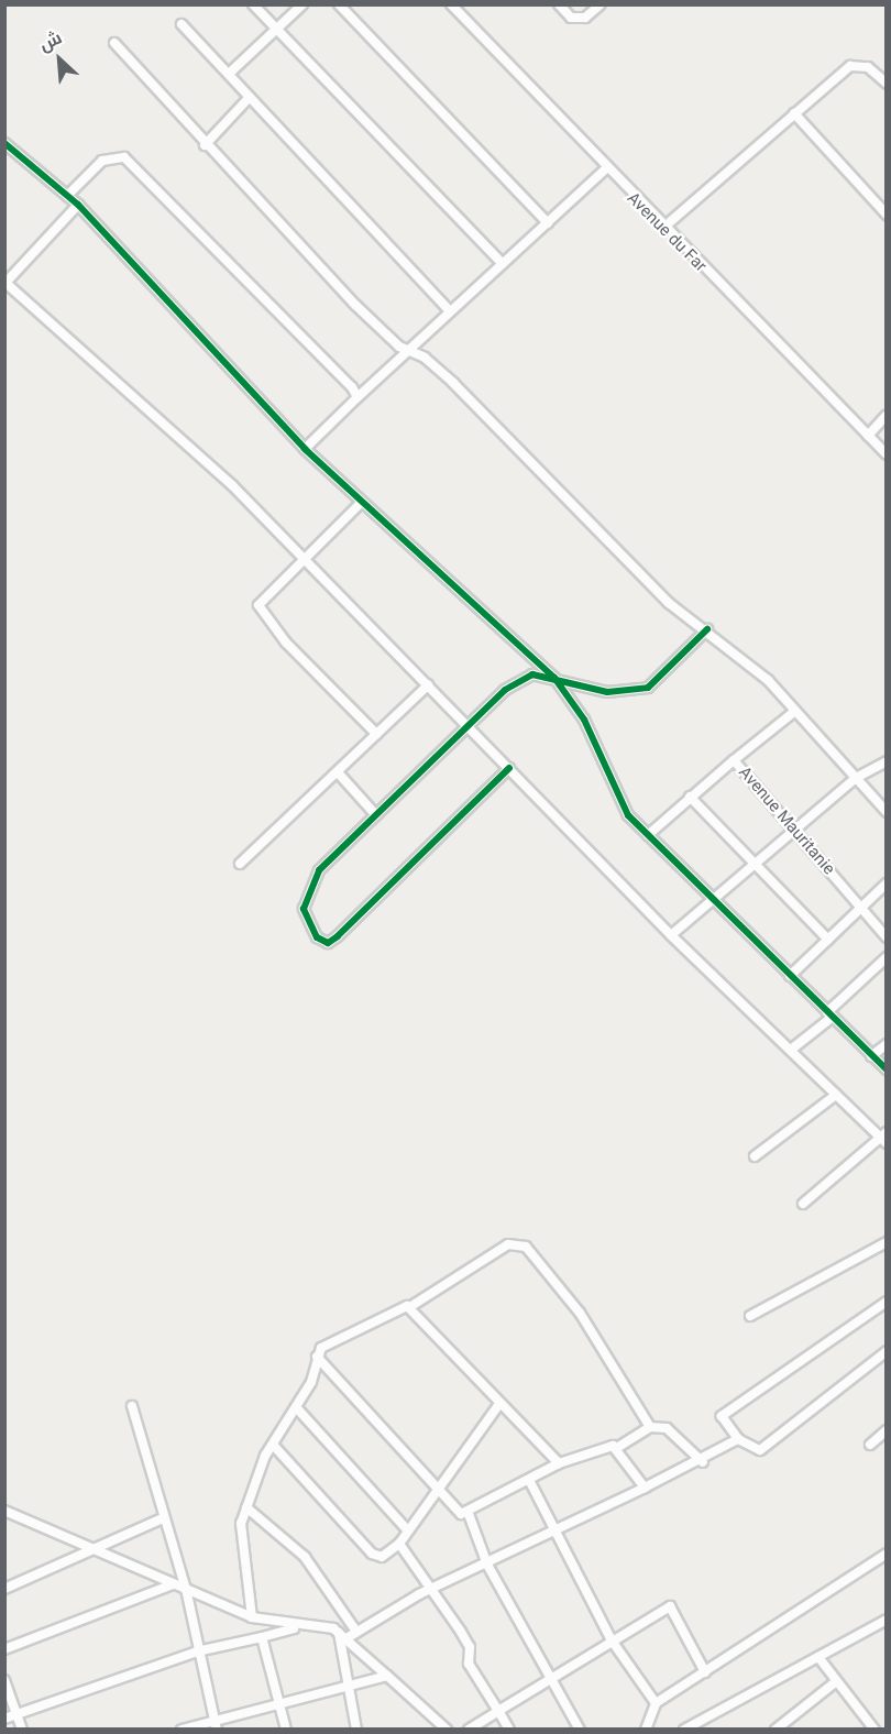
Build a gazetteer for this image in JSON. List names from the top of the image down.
{
  "streets": {
    "street": ["Avenue du Far", "Avenue Mauritanie"]
  },
  "north": "top left"
}
